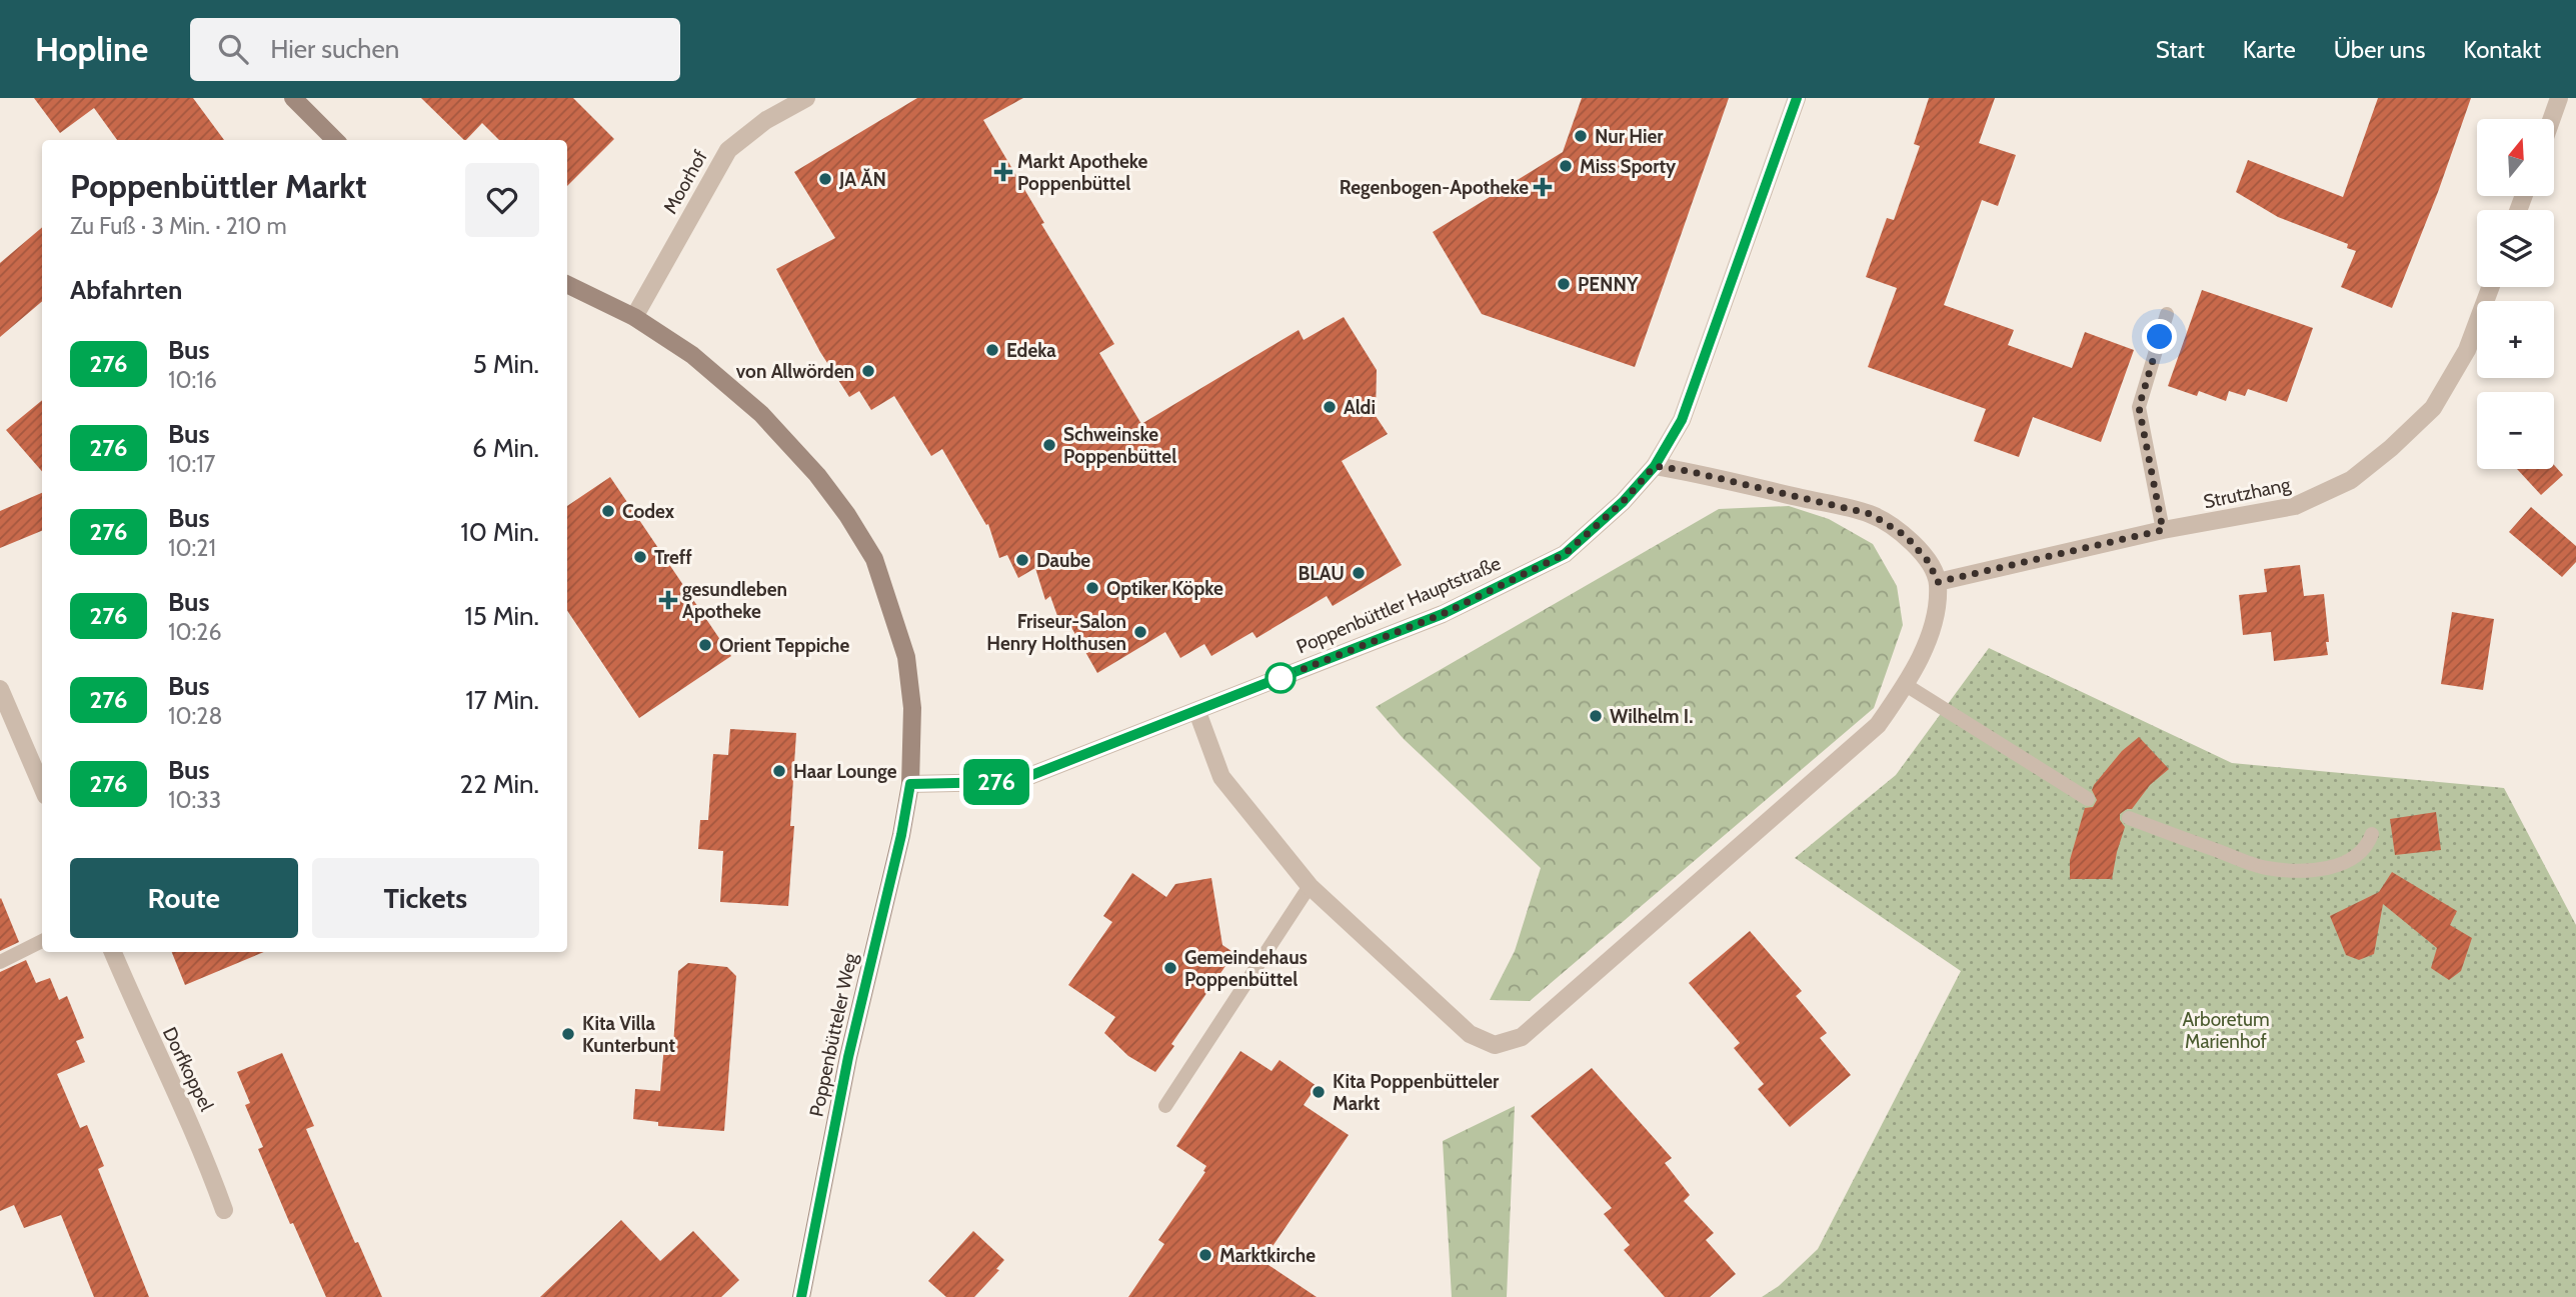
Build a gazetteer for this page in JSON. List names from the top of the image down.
{
  "streets": {
    "main road": ["Poppenbütteler Weg"],
    "street": [
      "Moorhof",
      "Strutzhang",
      "Poppenbüttler Hauptstraße",
      "Dorfkoppel"
    ]
  },
  "crossings": [
    ["Moorhof", "Poppenbütteler Weg"],
    ["Poppenbüttler Hauptstraße", "Poppenbütteler Weg"]
  ],
  "parks": ["Arboretum Marienhof"],
  "places": {
    "other": [
      "Nur Hier",
      "Miss Sporty",
      "JA ĂN",
      "PENNY",
      "Edeka",
      "von Allwörden",
      "Aldi",
      "Schweinske Poppenbüttel",
      "Codex",
      "Treff",
      "Daube",
      "BLAU",
      "Optiker Köpke",
      "Friseur-Salon Henry Holthusen",
      "Orient Teppiche",
      "Wilhelm I.",
      "Haar Lounge",
      "Gemeindehaus Poppenbüttel",
      "Kita Villa Kunterbunt",
      "Kita Poppenbütteler Markt",
      "Marktkirche"
    ],
    "health": ["Markt Apotheke Poppenbüttel", "Regenbogen-Apotheke", "gesundleben Apotheke"]
  },
  "lines": ["bus line 276"],
  "north": "top",
  "page": {
    "header": "Hopline",
    "search": "Hier suchen",
    "nav": [
      "Start",
      "Karte",
      "Über uns",
      "Kontakt"
    ],
    "on_map": "276",
    "map_buttons": ["+", "−"],
    "heading": [
      ["Poppenbüttler Markt", "Zu Fuß · 3 Min. · 210 m"],
      "Abfahrten"
    ],
    "list": [
      {
        "mark": "276",
        "name": "Bus",
        "note": "10:16",
        "value": "5 Min."
      },
      {
        "mark": "276",
        "name": "Bus",
        "note": "10:17",
        "value": "6 Min."
      },
      {
        "mark": "276",
        "name": "Bus",
        "note": "10:21",
        "value": "10 Min."
      },
      {
        "mark": "276",
        "name": "Bus",
        "note": "10:26",
        "value": "15 Min."
      },
      {
        "mark": "276",
        "name": "Bus",
        "note": "10:28",
        "value": "17 Min."
      },
      {
        "mark": "276",
        "name": "Bus",
        "note": "10:33",
        "value": "22 Min."
      }
    ],
    "buttons": ["Route", "Tickets"]
  }
}
